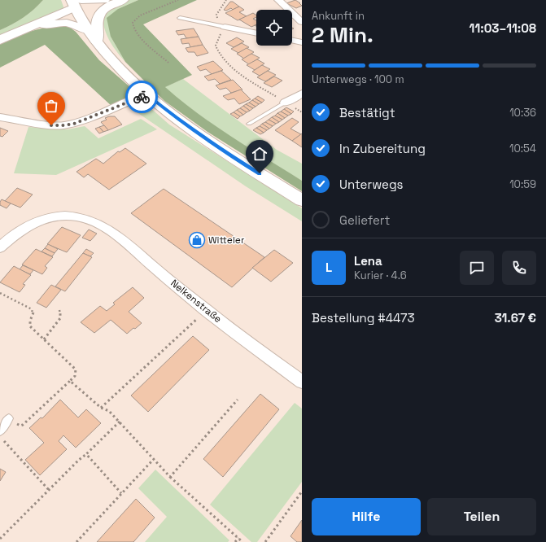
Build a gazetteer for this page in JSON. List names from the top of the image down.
{
  "streets": {
    "street": ["Nelkenstraße"]
  },
  "places": {
    "shop": ["Witteler"]
  },
  "page": {
    "heading": ["2 Min.", "Ankunft in", "11:03–11:08"],
    "panel": [
      "Lena",
      "Kurier · 4.6",
      "Bestellung #4473",
      "31.67 €"
    ],
    "bar": "Unterwegs · 100 m",
    "list": [
      ["Bestätigt", "10:36"],
      ["In Zubereitung", "10:54"],
      ["Unterwegs", "10:59"],
      "Geliefert"
    ],
    "round": "L",
    "buttons": ["Hilfe", "Teilen"]
  }
}
